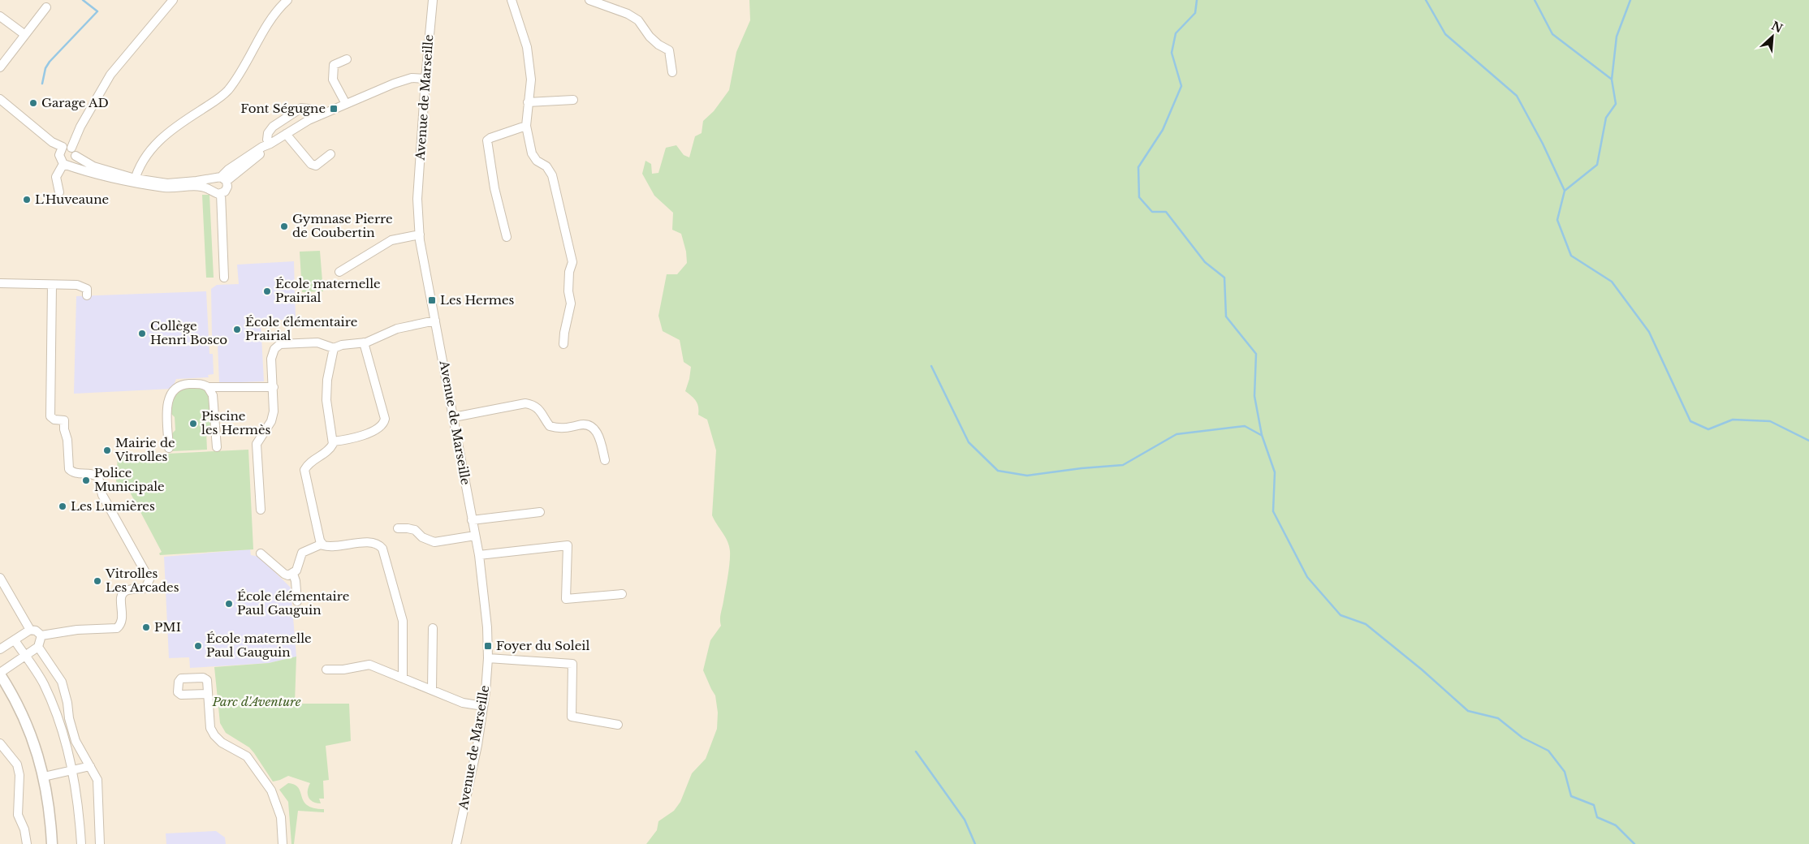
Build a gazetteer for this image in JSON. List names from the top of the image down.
{
  "streets": {
    "street": ["Avenue de Marseille"]
  },
  "parks": ["Parc d'Aventure"],
  "places": {
    "other": [
      "Garage AD",
      "L'Huveaune",
      "Gymnase Pierre de Coubertin",
      "École maternelle Prairial",
      "École élémentaire Prairial",
      "Collège Henri Bosco",
      "Piscine les Hermès",
      "Mairie de Vitrolles",
      "Police Municipale",
      "Les Lumières",
      "Vitrolles Les Arcades",
      "École élémentaire Paul Gauguin",
      "PMI",
      "École maternelle Paul Gauguin"
    ],
    "transit": ["Font Ségugne", "Les Hermes", "Foyer du Soleil"]
  },
  "north": "top right"
}
